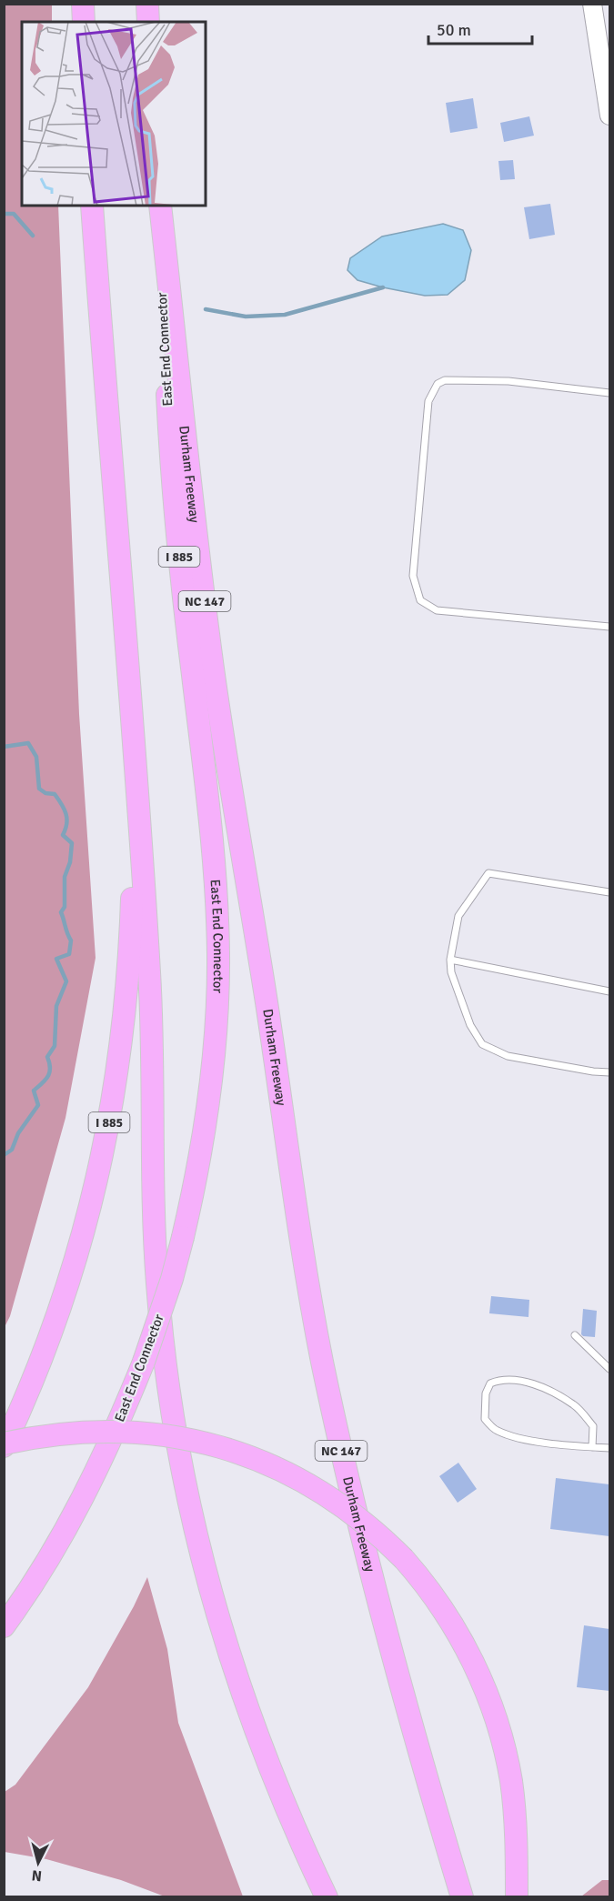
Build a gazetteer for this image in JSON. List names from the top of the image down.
{
  "streets": {
    "highway": [
      "East End Connector",
      "Durham Freeway",
      "I 885",
      "NC 147"
    ]
  },
  "scale_bar": "50 m",
  "north": "bottom"
}
